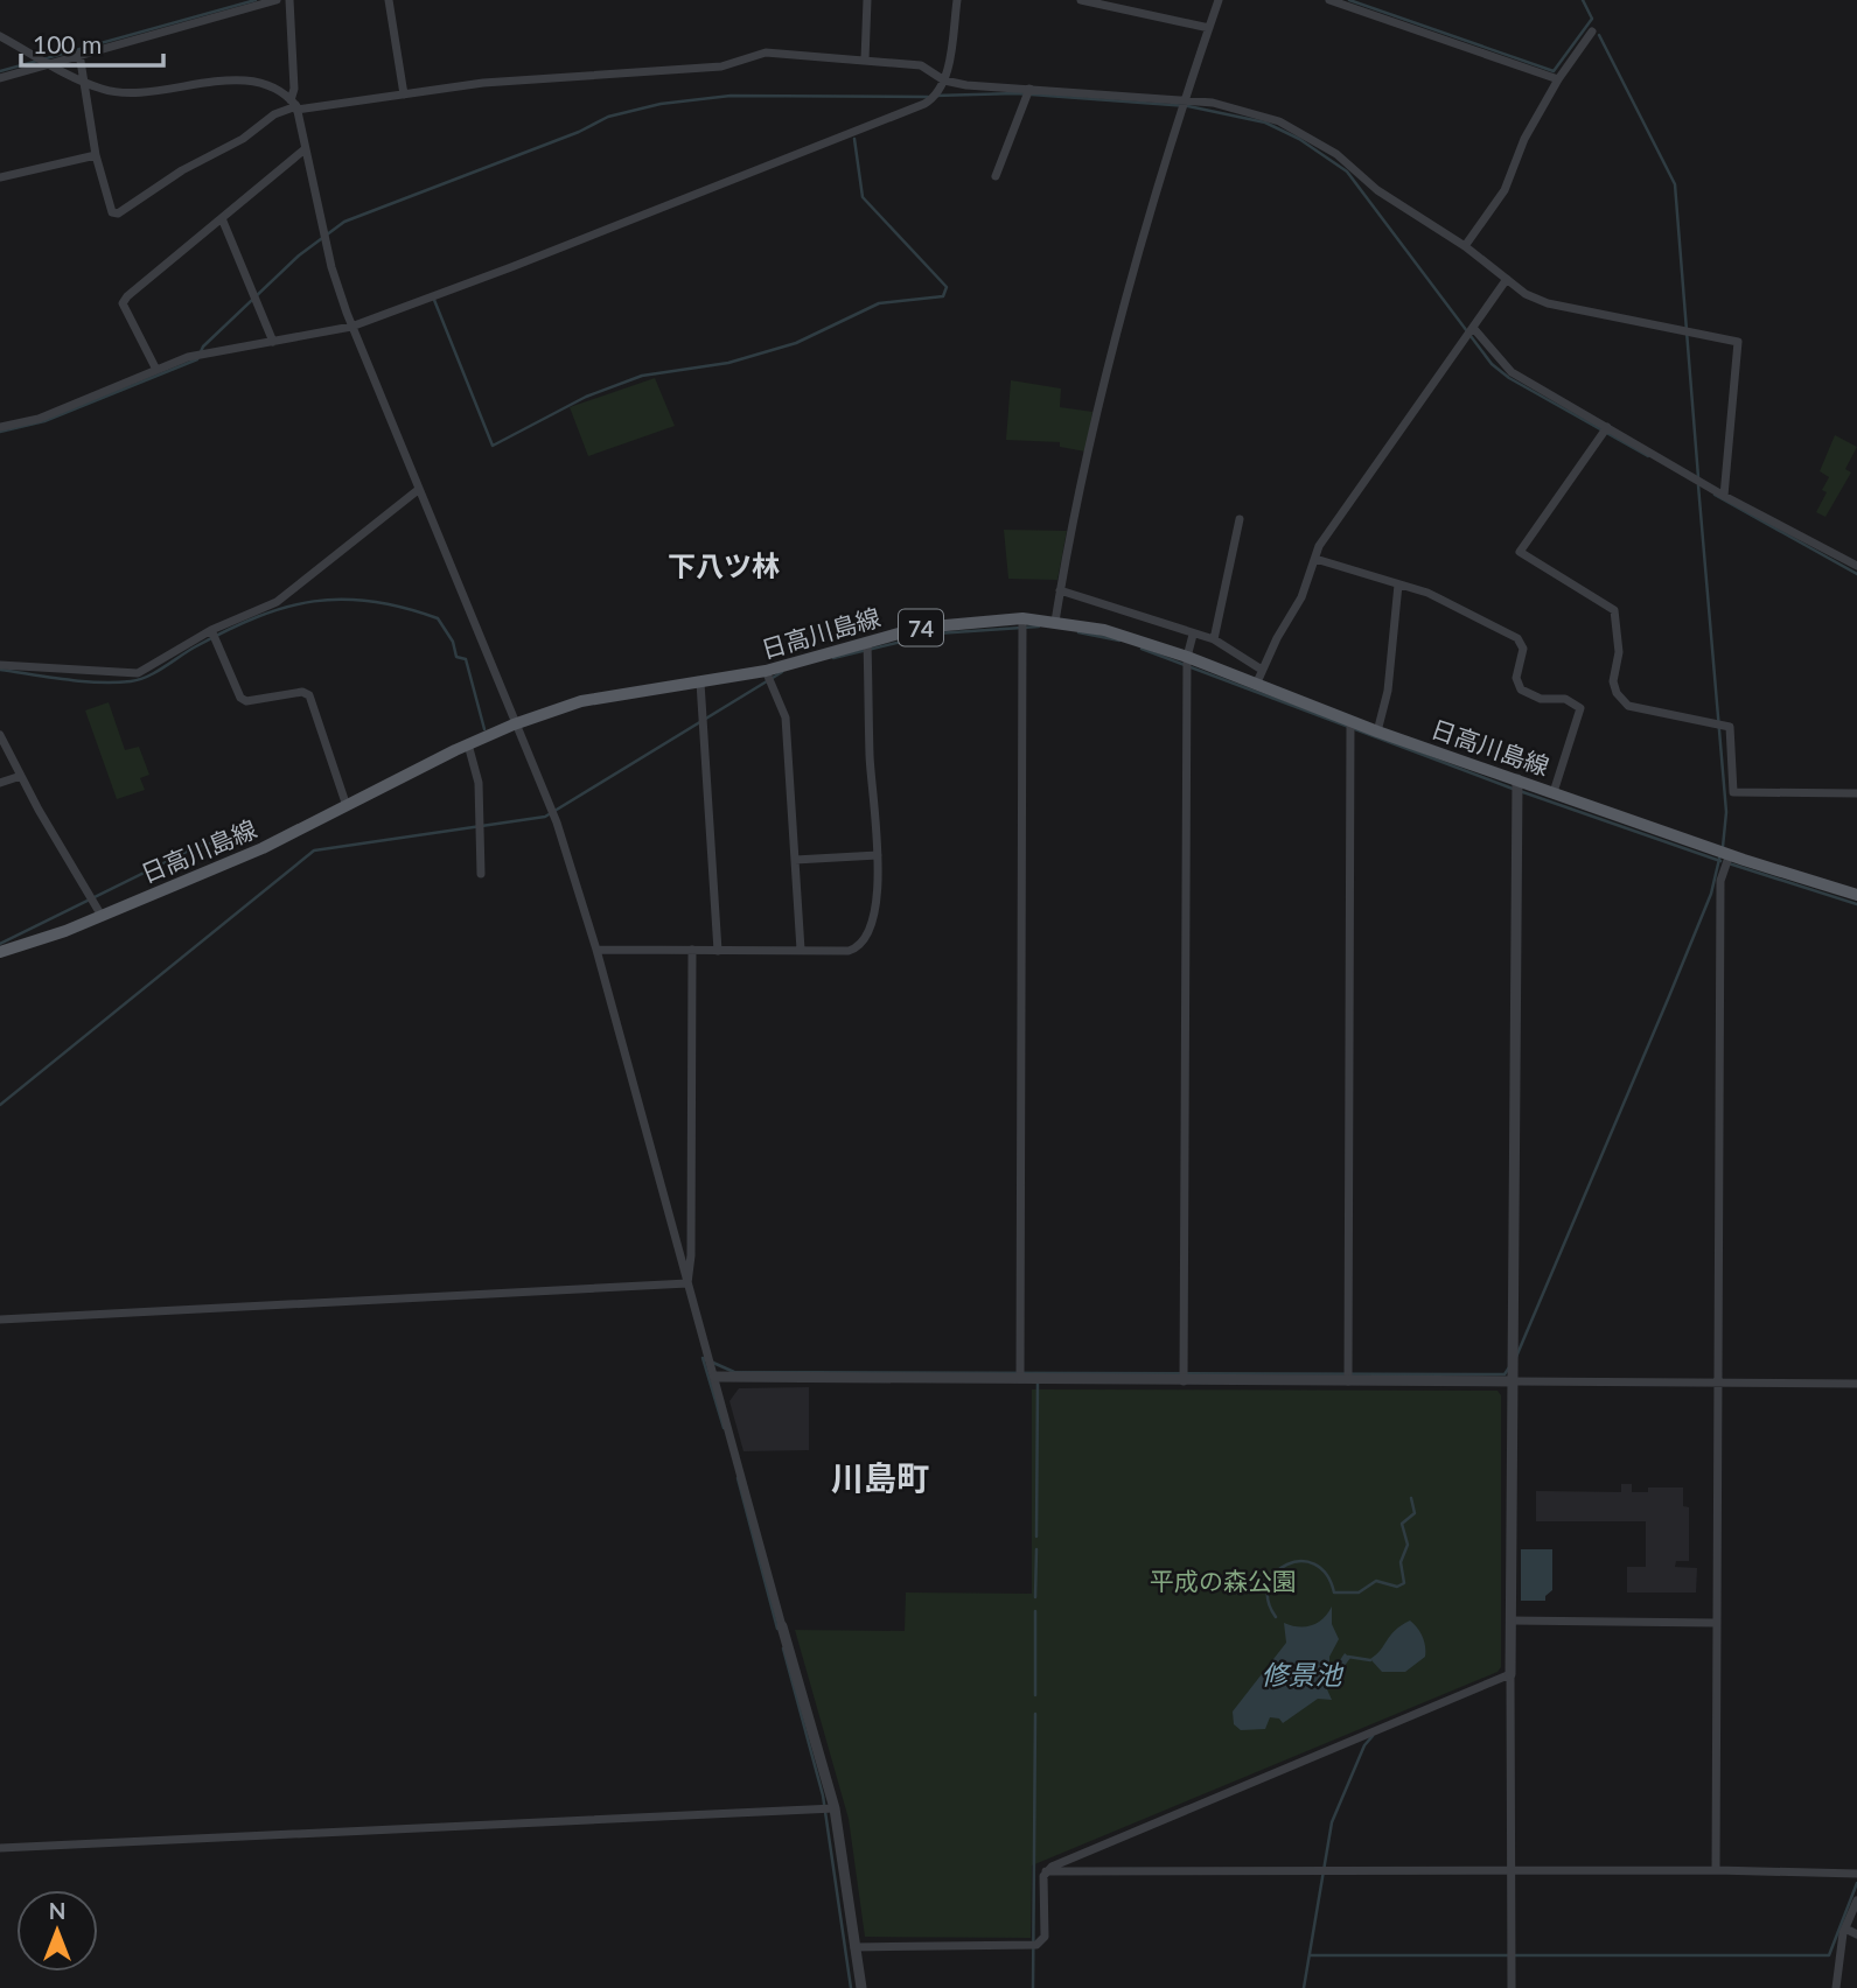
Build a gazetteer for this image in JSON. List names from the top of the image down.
{
  "streets": {
    "main road": ["74", "日高川島線"]
  },
  "districts": ["下八ツ林", "川島町"],
  "water": ["修景池"],
  "parks": ["平成の森公園"],
  "scale_bar": "100 m",
  "north": "top"
}
